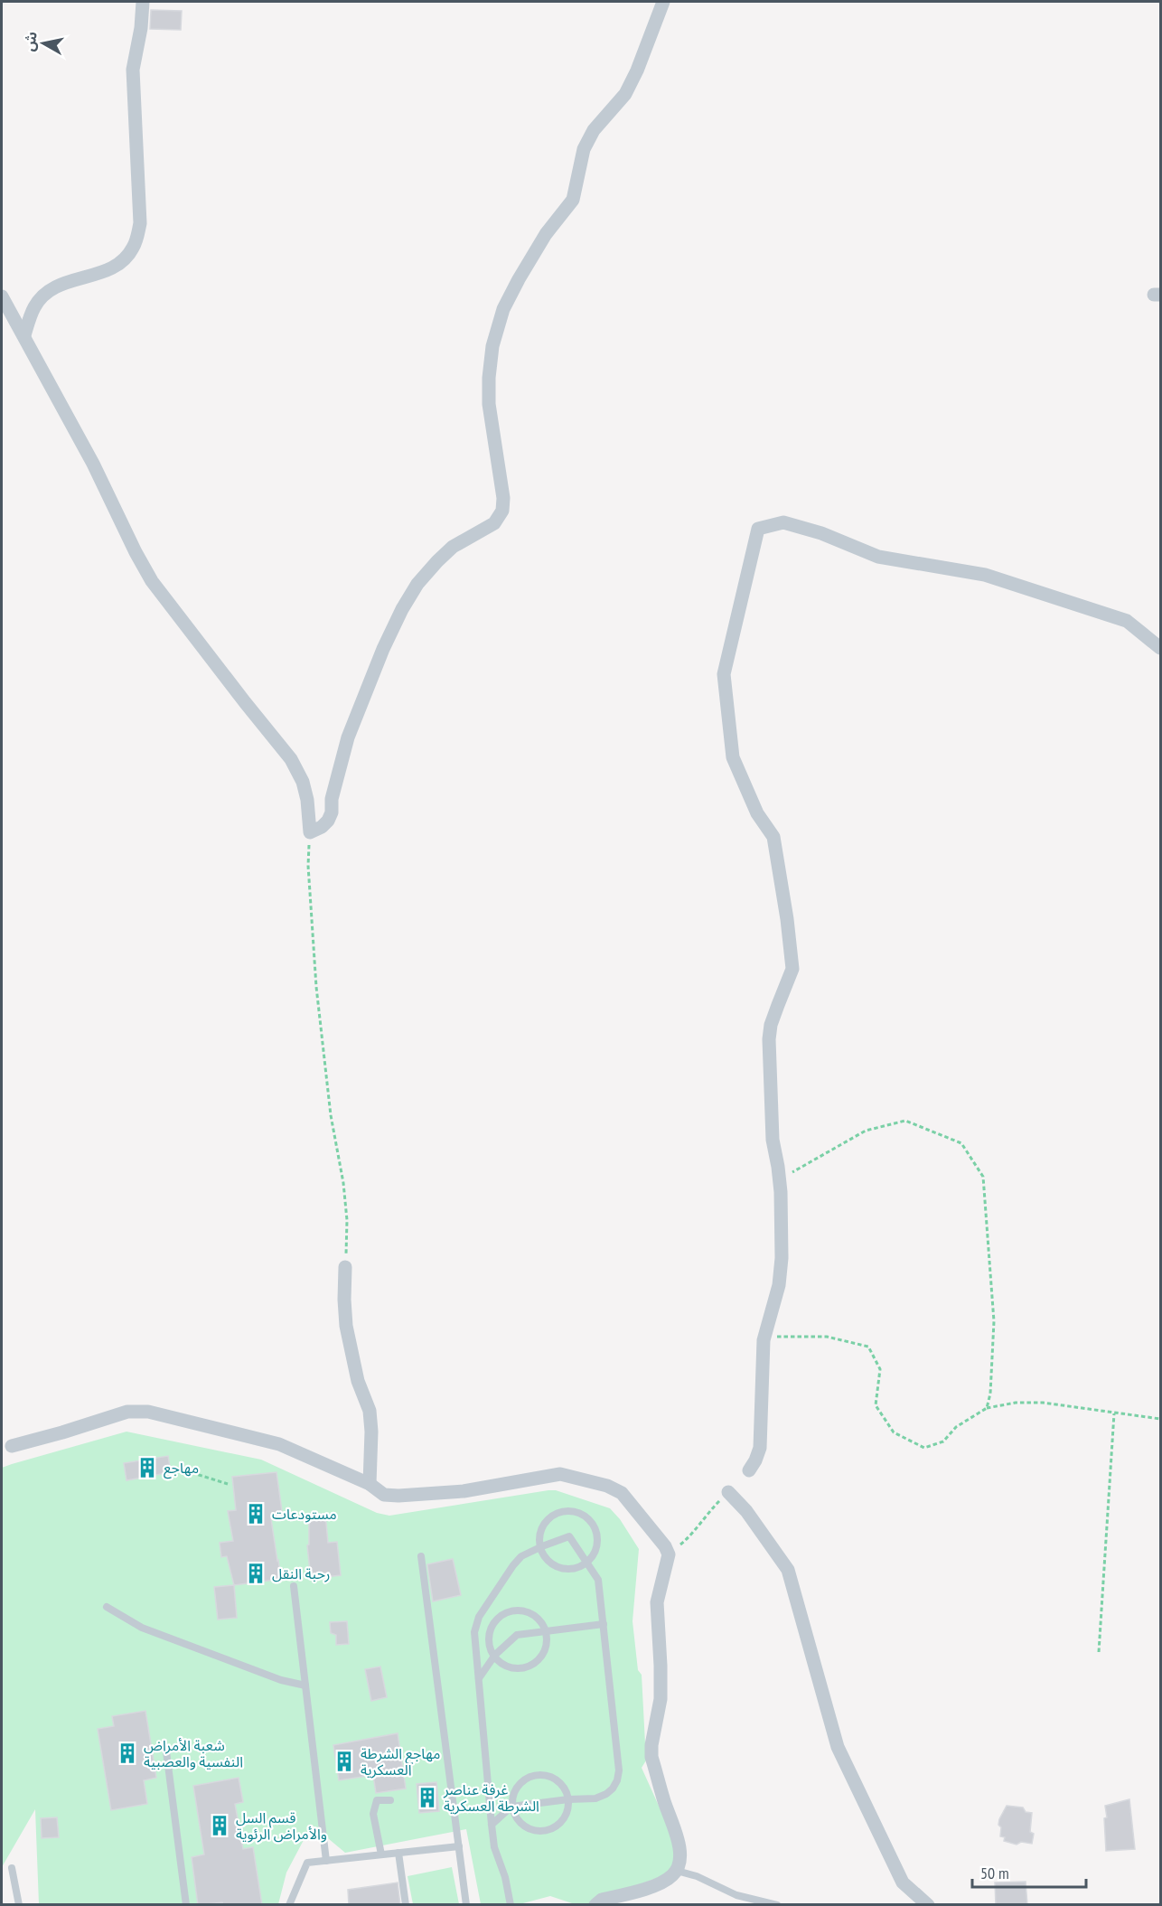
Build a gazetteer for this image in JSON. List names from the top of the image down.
{
  "places": {
    "building": [
      "مهاجع",
      "مستودعات",
      "رحبة النقل",
      "شعبة الأمراض النفسية والعصبية",
      "مهاجع الشرطة العسكرية",
      "غرفة عناصر الشرطة العسكرية",
      "قسم السل والأمراض الرئوية"
    ]
  },
  "scale_bar": "50 m",
  "north": "left"
}
